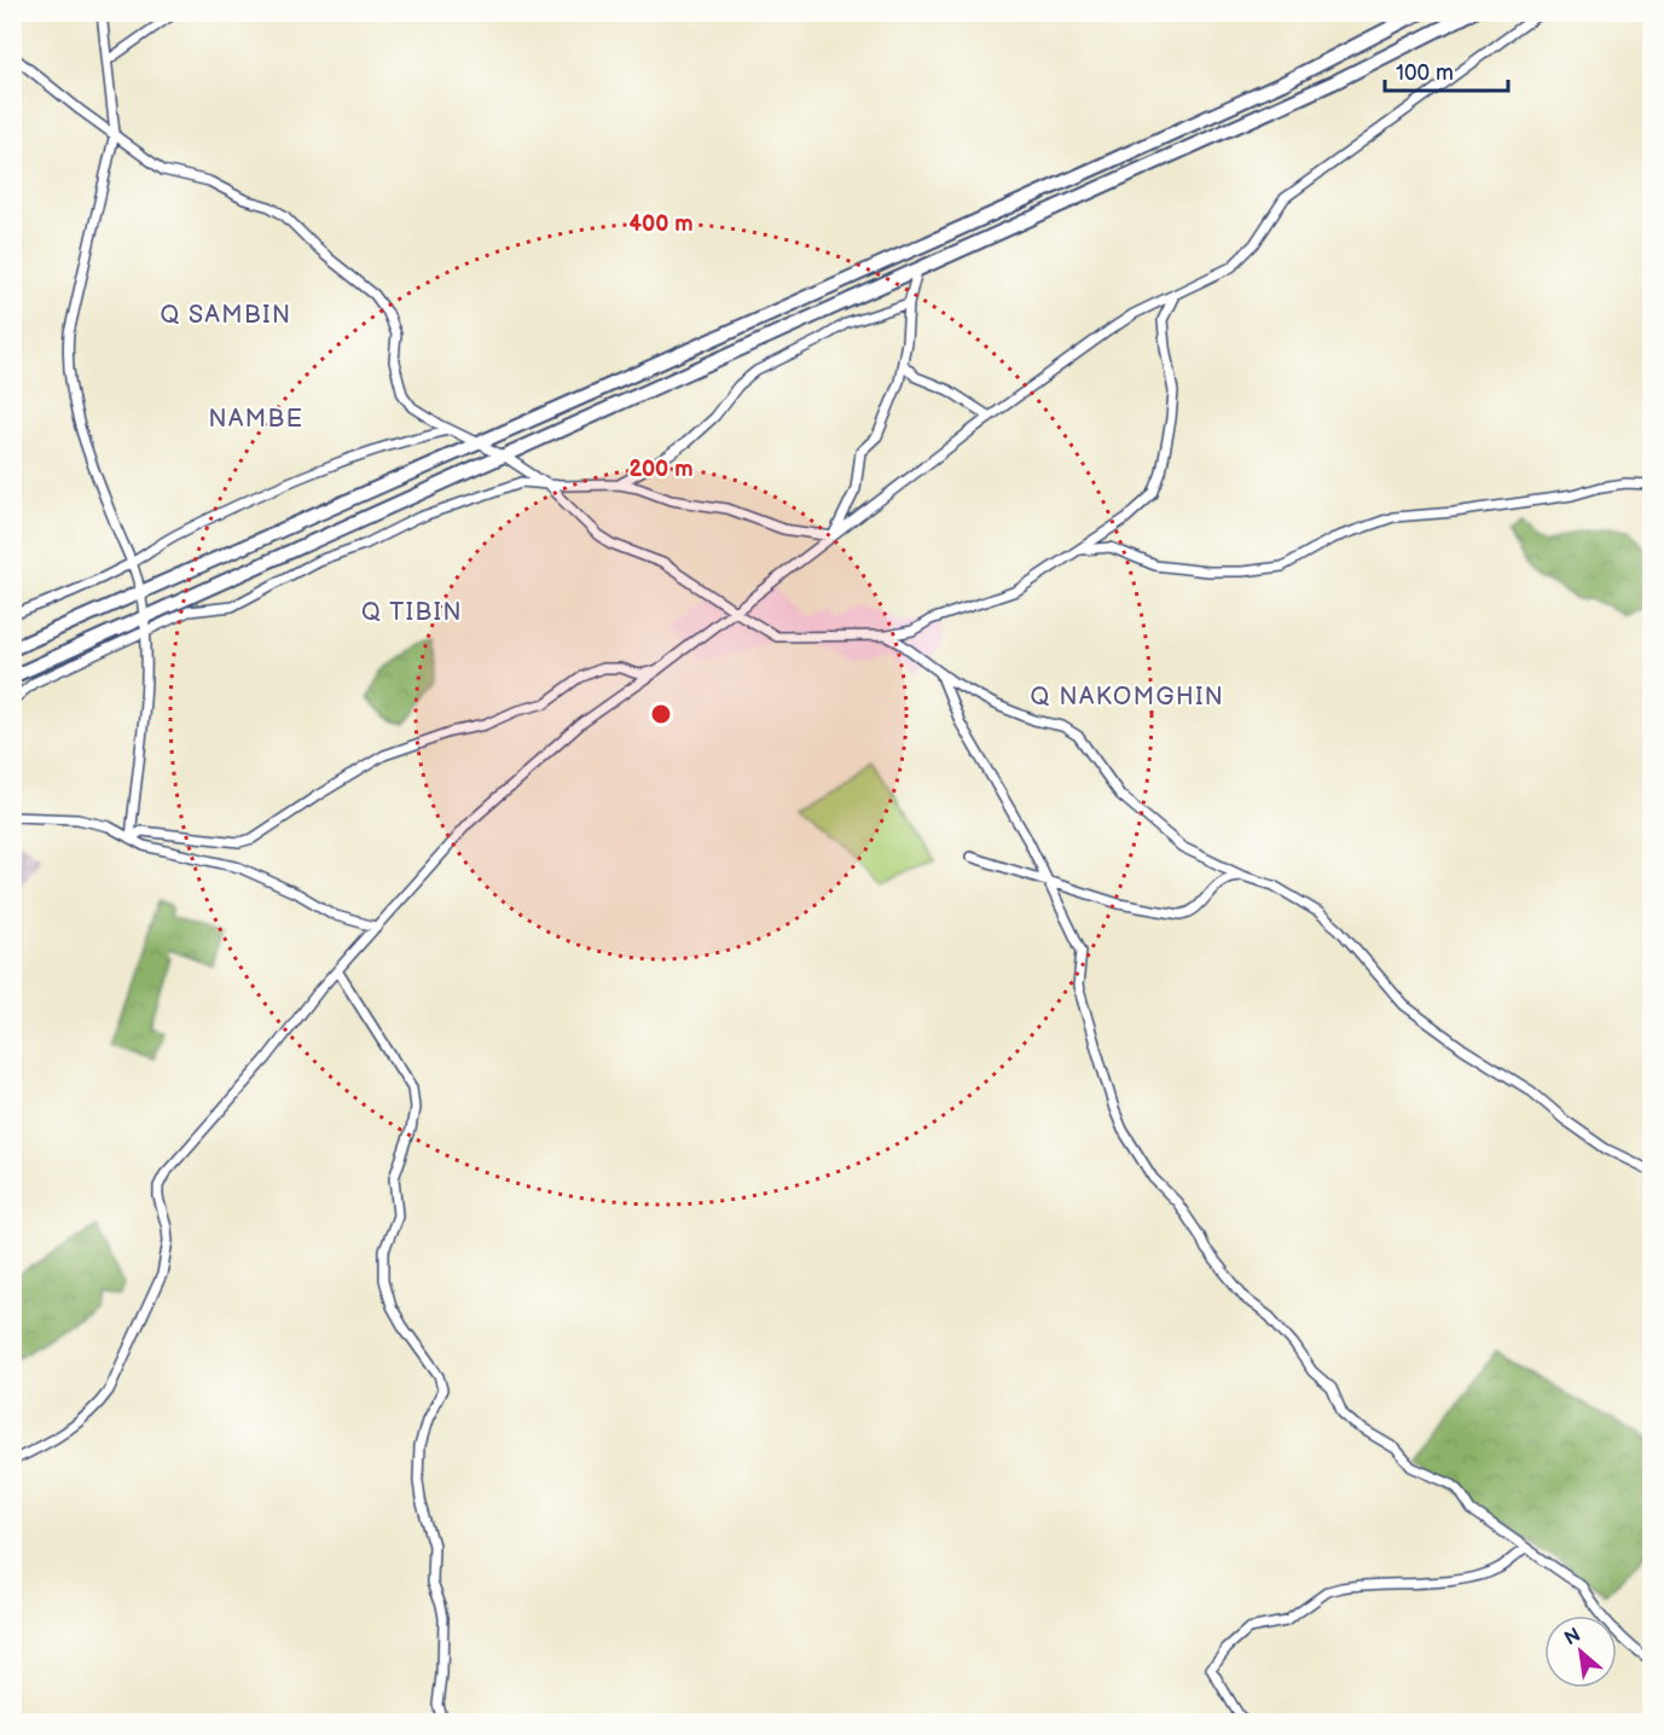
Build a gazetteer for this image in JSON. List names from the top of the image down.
{
  "districts": [
    "Q SAMBIN",
    "NAMBE",
    "Q TIBIN",
    "Q NAKOMGHIN"
  ],
  "scale_bar": "100 m",
  "north": "top left",
  "rings": ["400 m", "200 m"]
}
